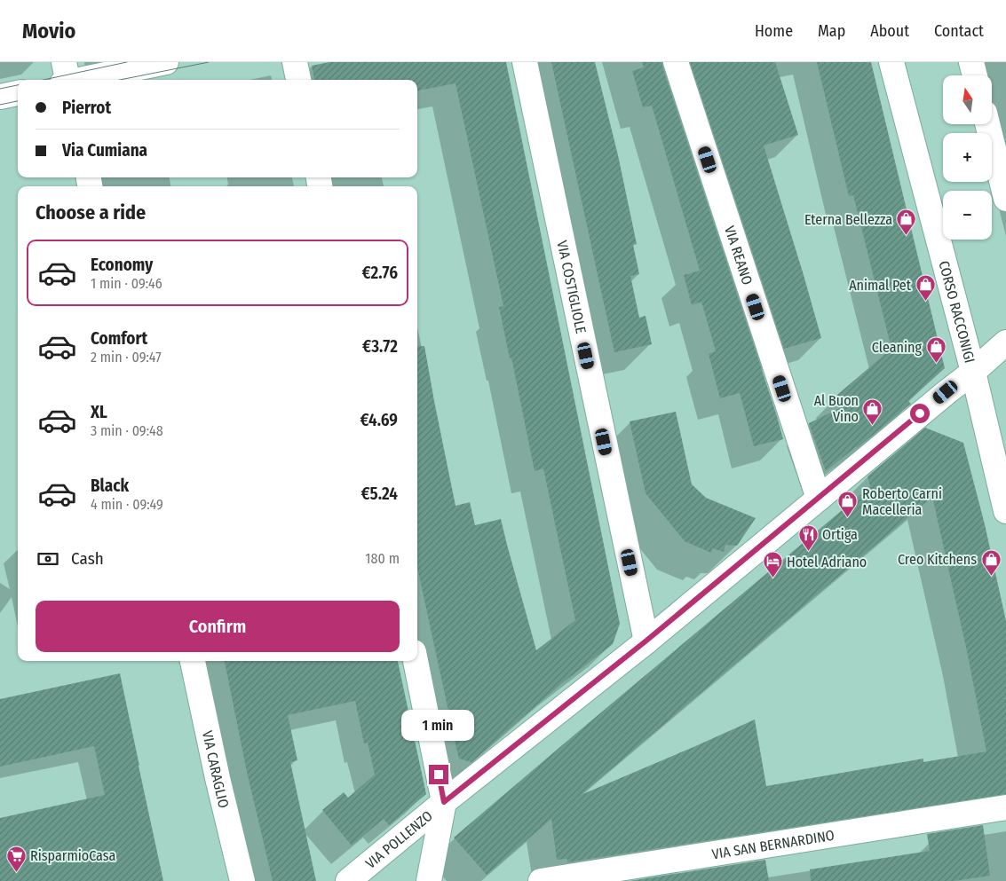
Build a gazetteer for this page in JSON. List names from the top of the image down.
{
  "streets": {
    "street": [
      "VIA REANO",
      "VIA COSTIGLIOLE",
      "CORSO RACCONIGI",
      "VIA CARAGLIO",
      "VIA POLLENZO",
      "VIA SAN BERNARDINO"
    ]
  },
  "crossings": [
    ["VIA REANO", "VIA POLLENZO"],
    ["VIA COSTIGLIOLE", "VIA POLLENZO"],
    ["CORSO RACCONIGI", "VIA POLLENZO"]
  ],
  "places": {
    "shop": [
      "Eterna Bellezza",
      "Animal Pet",
      "Cleaning",
      "Al Buon Vino",
      "Roberto Carni Macelleria",
      "Creo Kitchens"
    ],
    "restaurant": ["Ortiga"],
    "hotel": ["Hotel Adriano"],
    "supermarket": ["RisparmioCasa"]
  },
  "north": "top",
  "page": {
    "header": "Movio",
    "nav": [
      "Home",
      "Map",
      "About",
      "Contact"
    ],
    "map_buttons": ["+", "−"],
    "banner": ["Pierrot", "Via Cumiana"],
    "heading": "Choose a ride",
    "list": [
      {
        "name": "Economy",
        "note": "1 min · 09:46",
        "value": "€2.76"
      },
      {
        "name": "Comfort",
        "note": "2 min · 09:47",
        "value": "€3.72"
      },
      {
        "name": "XL",
        "note": "3 min · 09:48",
        "value": "€4.69"
      },
      {
        "name": "Black",
        "note": "4 min · 09:49",
        "value": "€5.24"
      }
    ],
    "pay": ["Cash", "180 m"],
    "buttons": "Confirm",
    "bubble": "1 min"
  }
}
